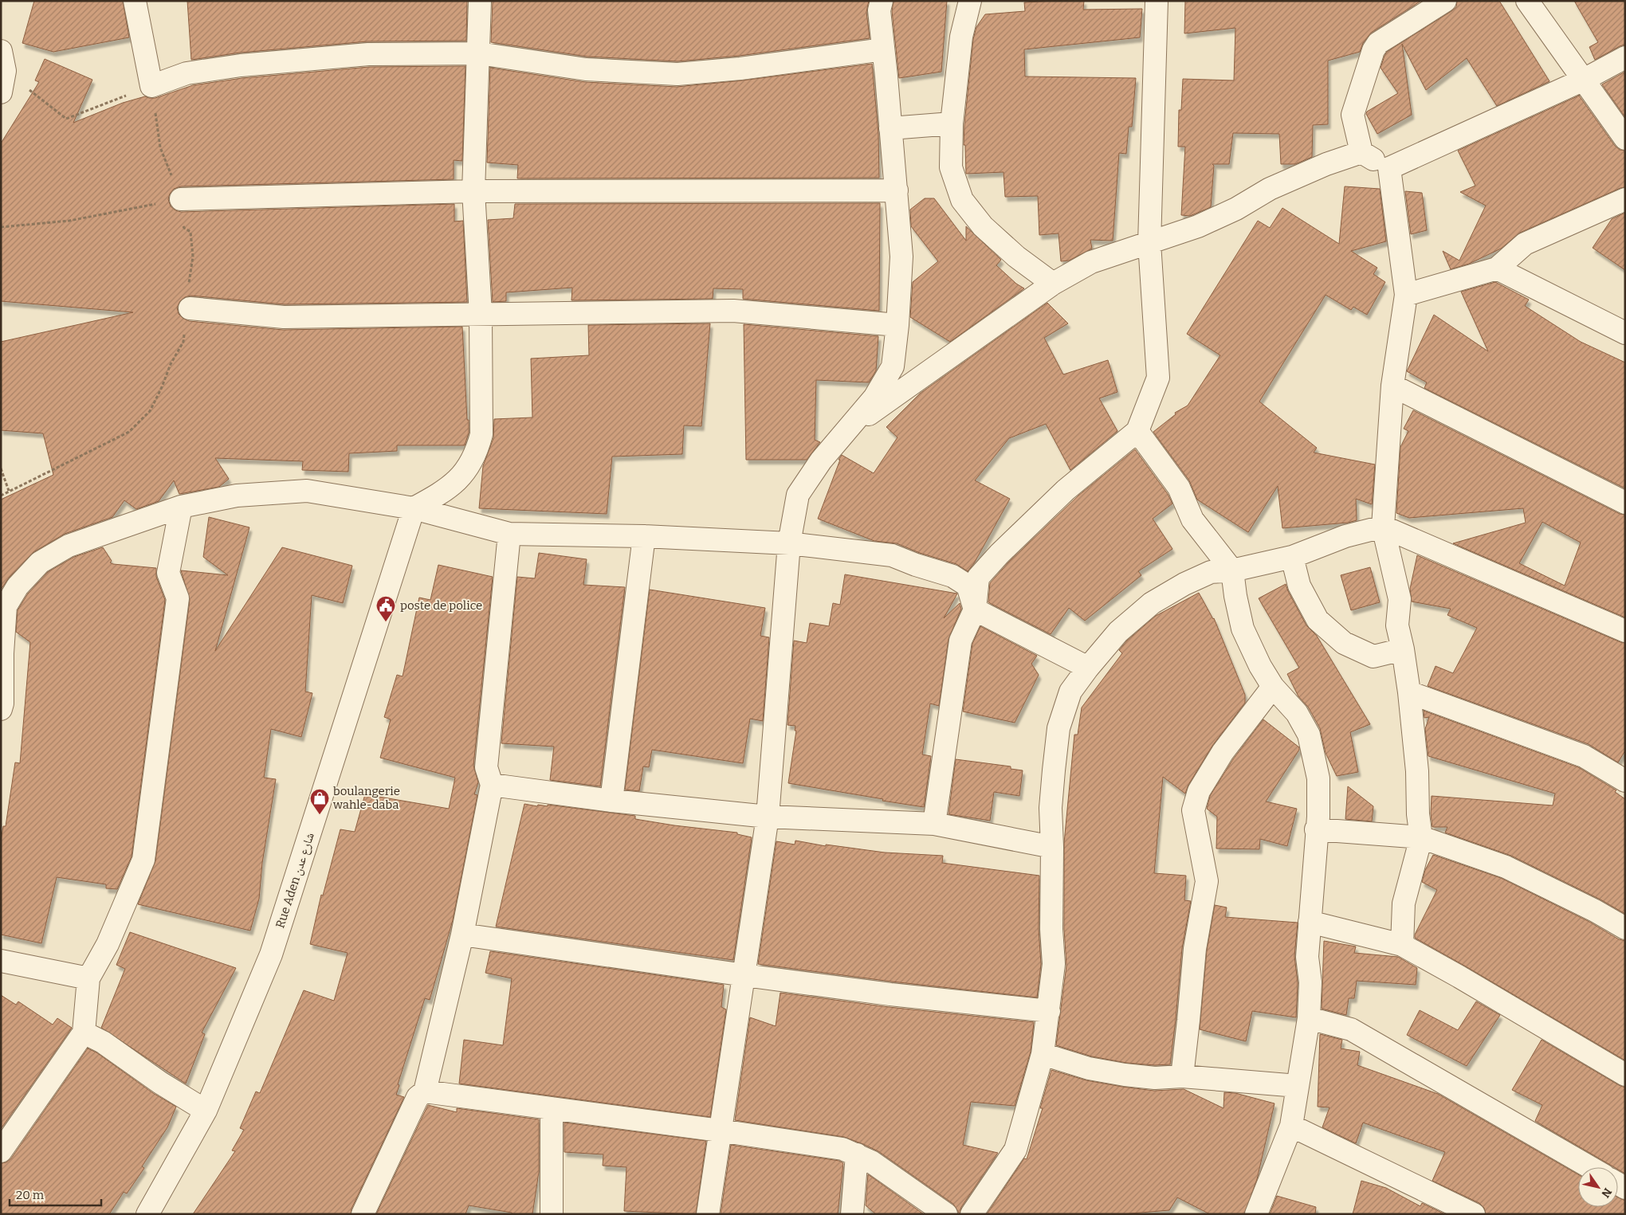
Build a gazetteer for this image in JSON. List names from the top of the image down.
{
  "streets": {
    "street": ["Rue Aden شارع عدن"]
  },
  "places": {
    "public building": ["poste de police"],
    "shop": ["boulangerie wahle-daba"]
  },
  "scale_bar": "20 m",
  "north": "bottom right"
}
